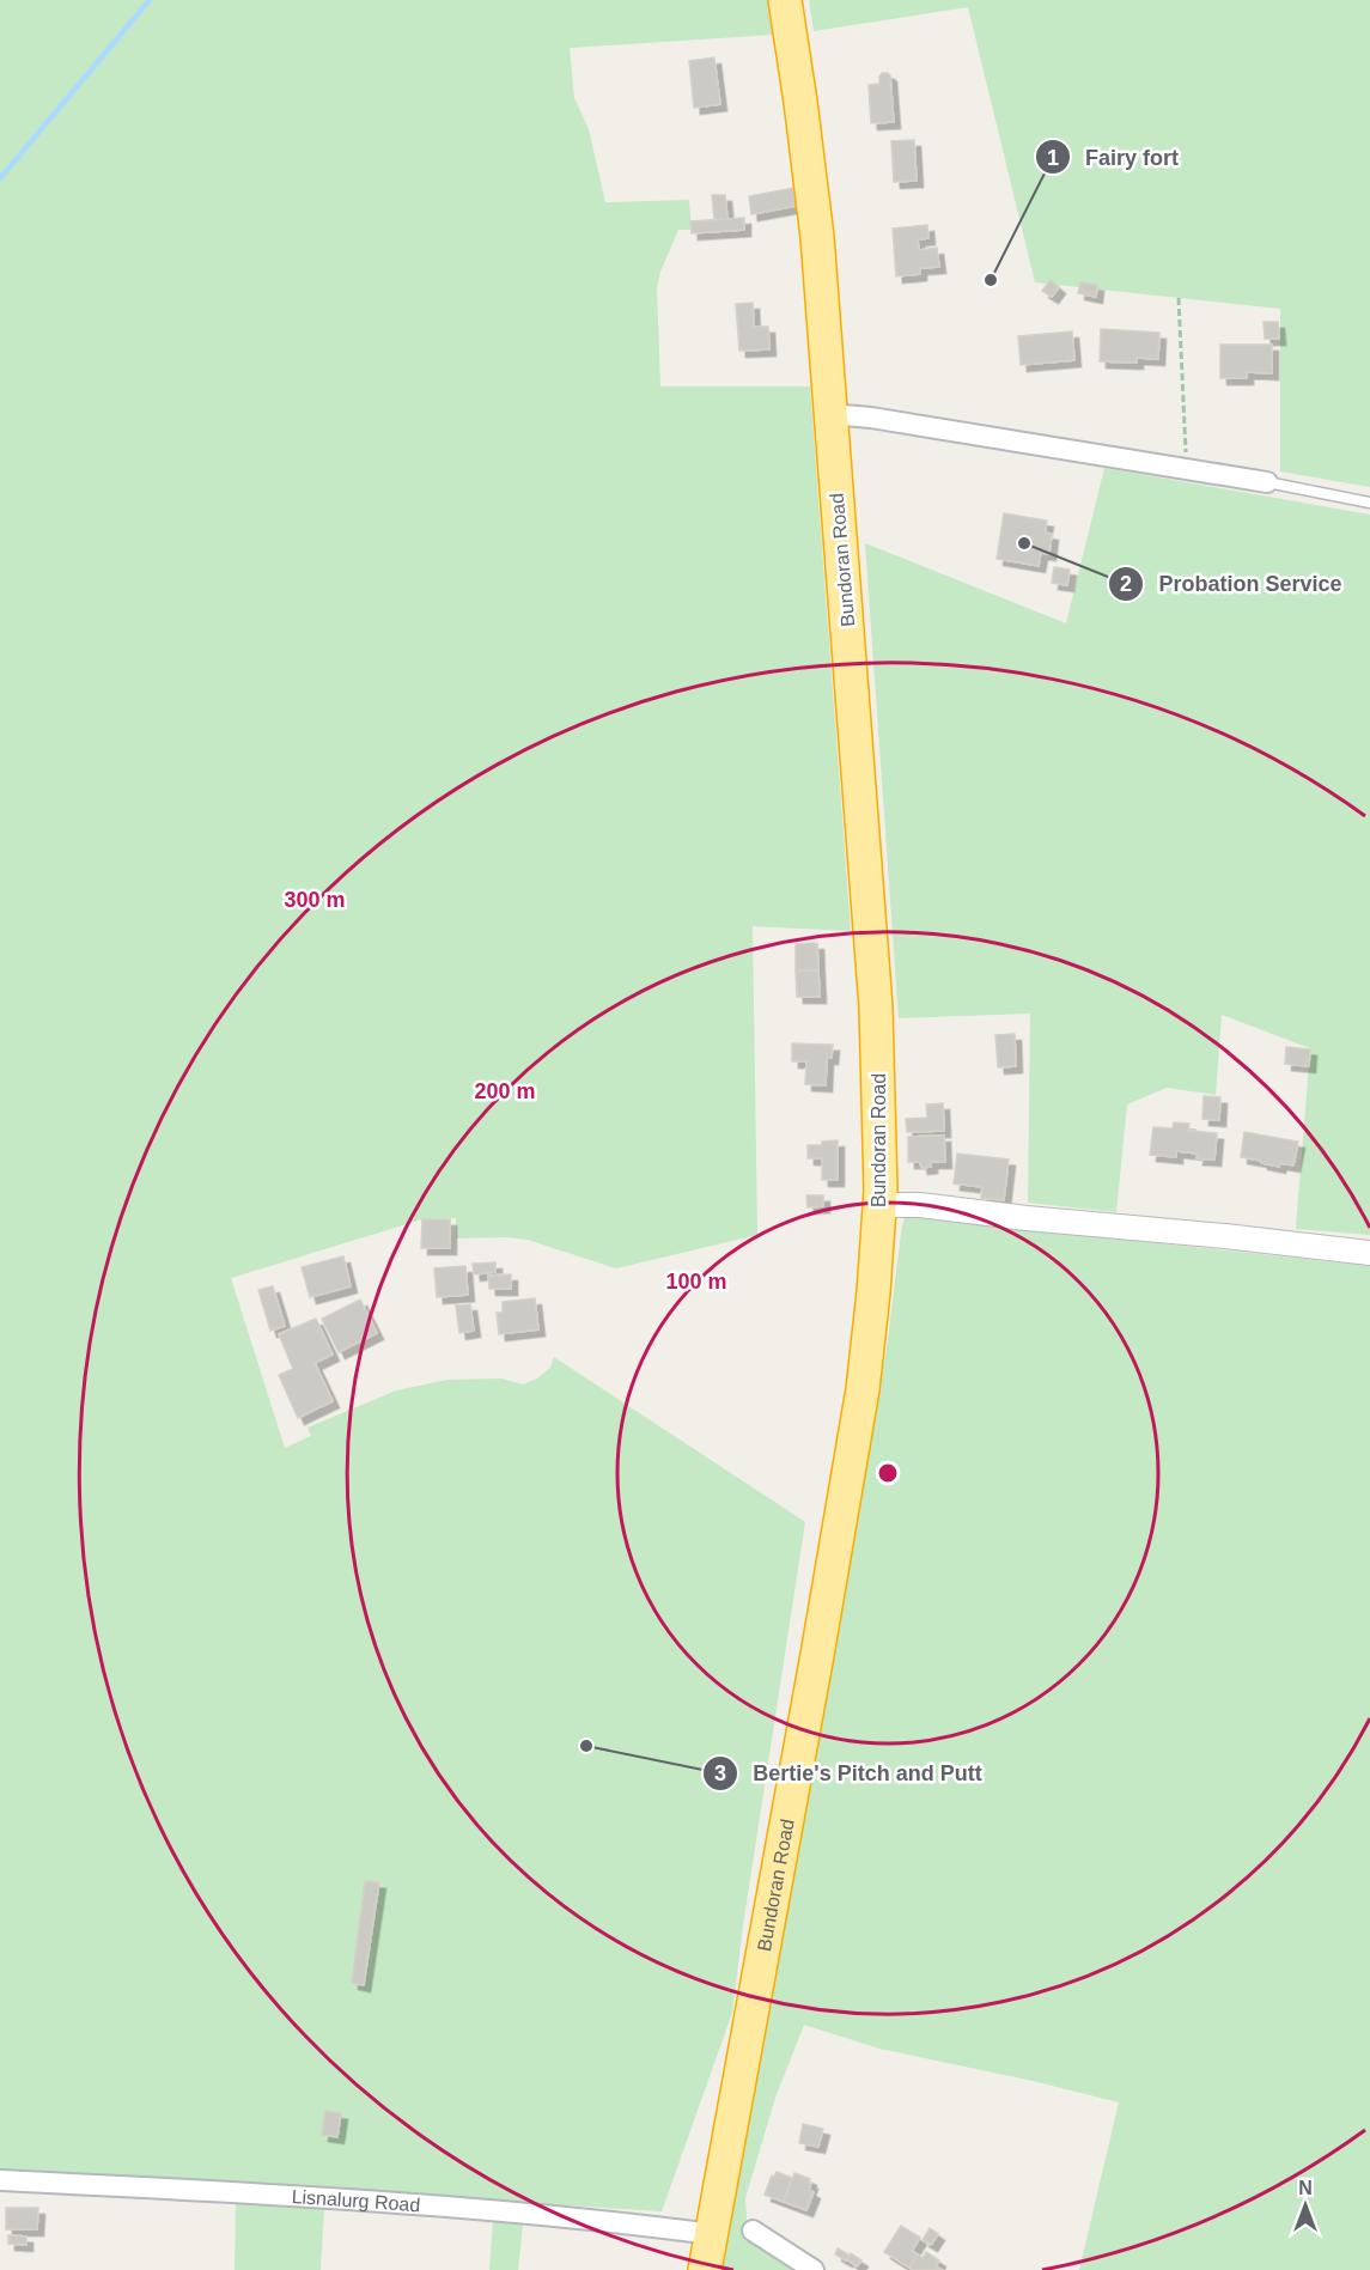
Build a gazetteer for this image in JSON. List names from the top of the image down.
{
  "streets": {
    "highway": ["Bundoran Road"],
    "street": ["Lisnalurg Road"]
  },
  "crossings": [
    ["Bundoran Road", "Lisnalurg Road"]
  ],
  "places": ["Fairy fort", "Probation Service", "Bertie's Pitch and Putt"],
  "north": "top",
  "rings": ["300 m", "200 m", "100 m"]
}
